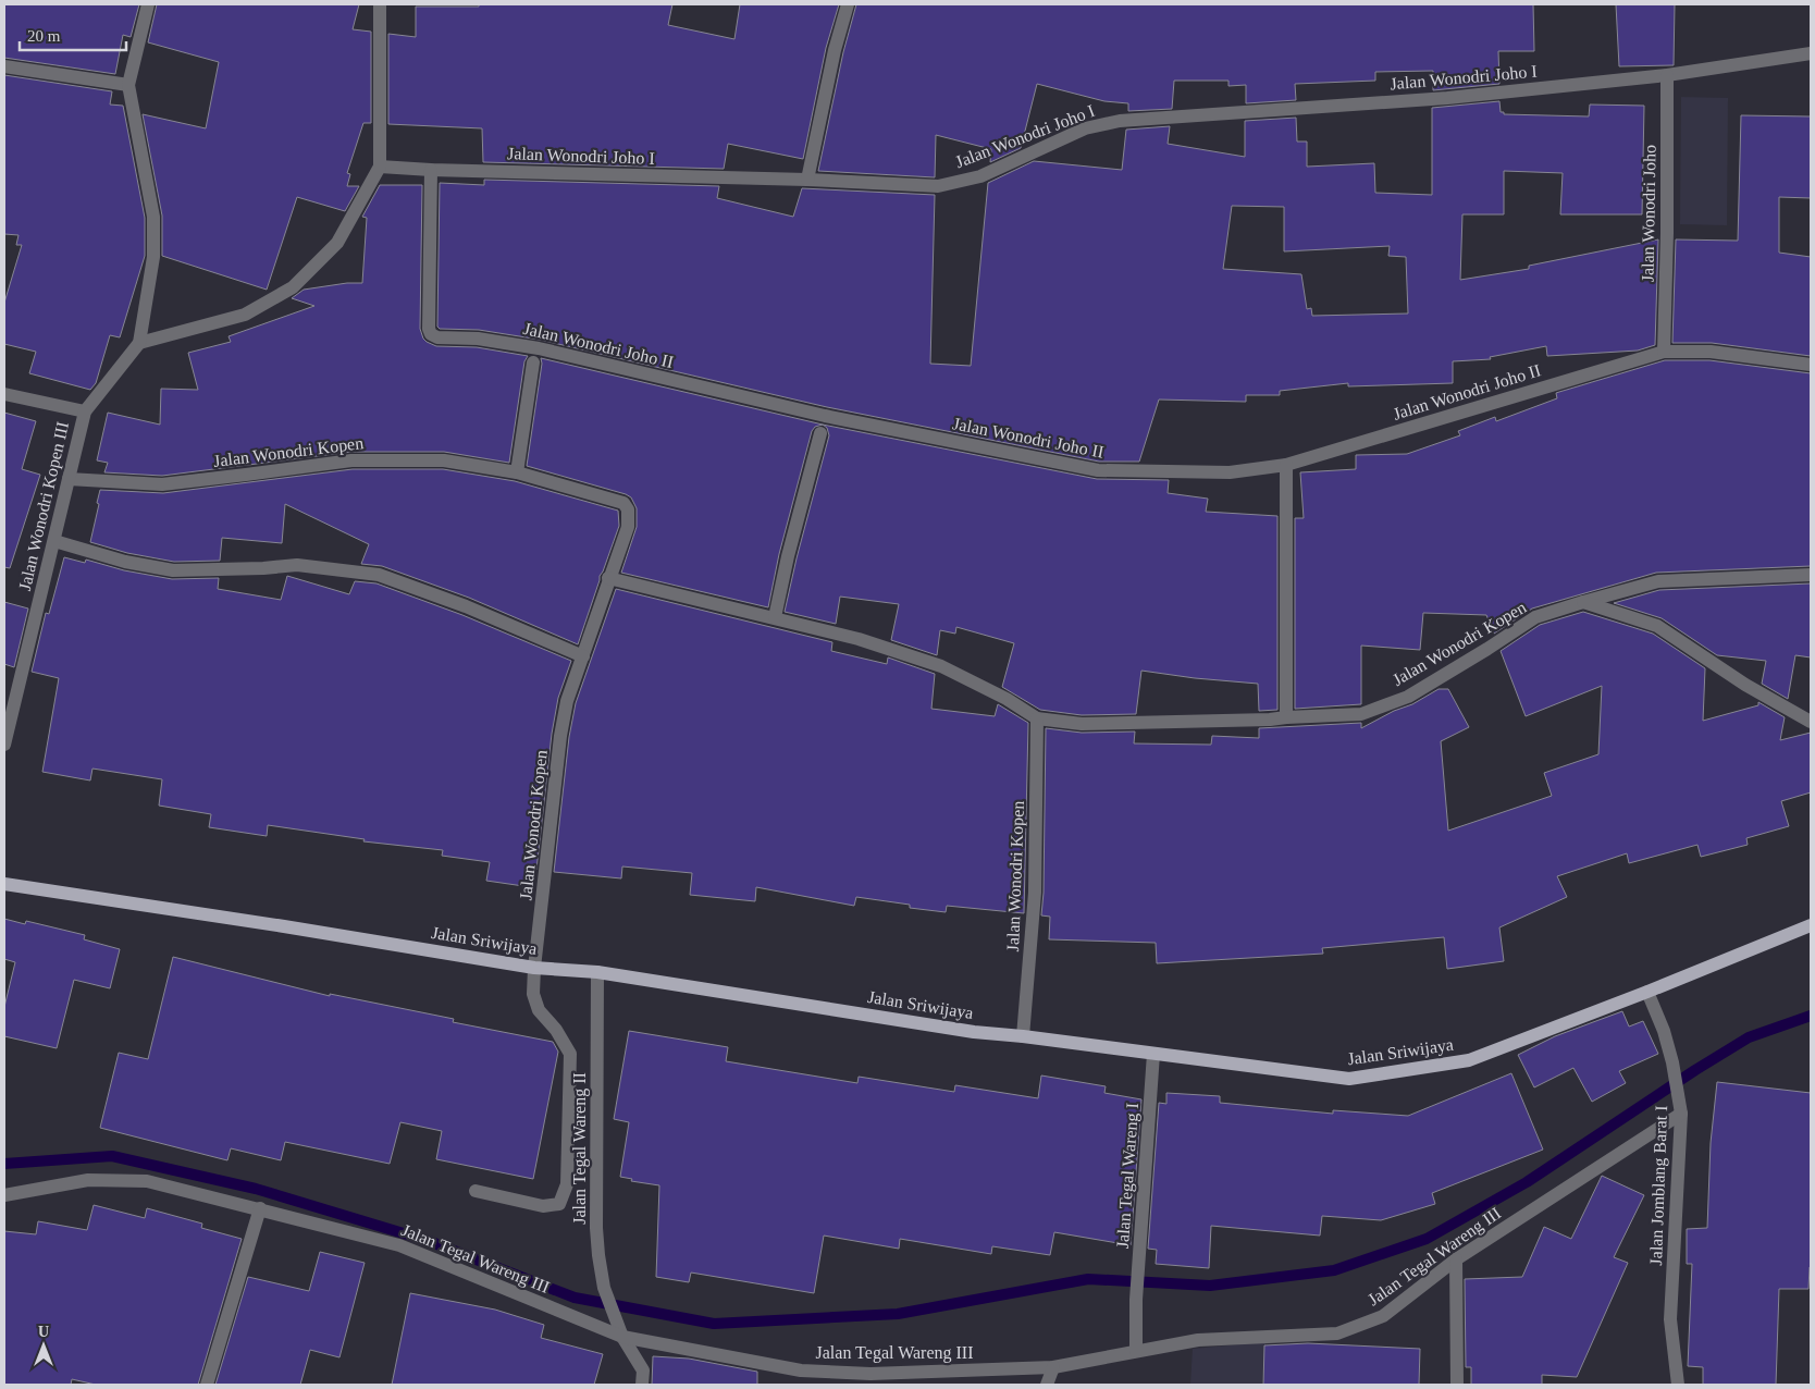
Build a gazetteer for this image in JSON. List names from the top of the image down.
{
  "streets": {
    "main road": ["Jalan Sriwijaya"],
    "street": [
      "Jalan Wonodri Joho I",
      "Jalan Wonodri Joho",
      "Jalan Wonodri Joho II",
      "Jalan Wonodri Kopen",
      "Jalan Wonodri Kopen III",
      "Jalan Tegal Wareng II",
      "Jalan Tegal Wareng I",
      "Jalan Jomblang Barat I",
      "Jalan Tegal Wareng III"
    ]
  },
  "crossings": [
    ["Jalan Wonodri Joho I", "Jalan Wonodri Joho"],
    ["Jalan Wonodri Joho I", "Jalan Wonodri Joho II"],
    ["Jalan Wonodri Joho", "Jalan Wonodri Joho II"],
    ["Jalan Wonodri Kopen", "Jalan Wonodri Kopen III"],
    ["Jalan Wonodri Kopen", "Jalan Sriwijaya"],
    ["Jalan Sriwijaya", "Jalan Tegal Wareng II"],
    ["Jalan Sriwijaya", "Jalan Tegal Wareng I"],
    ["Jalan Sriwijaya", "Jalan Jomblang Barat I"],
    ["Jalan Tegal Wareng II", "Jalan Tegal Wareng III"],
    ["Jalan Tegal Wareng I", "Jalan Tegal Wareng III"],
    ["Jalan Jomblang Barat I", "Jalan Tegal Wareng III"]
  ],
  "scale_bar": "20 m",
  "north": "top"
}
